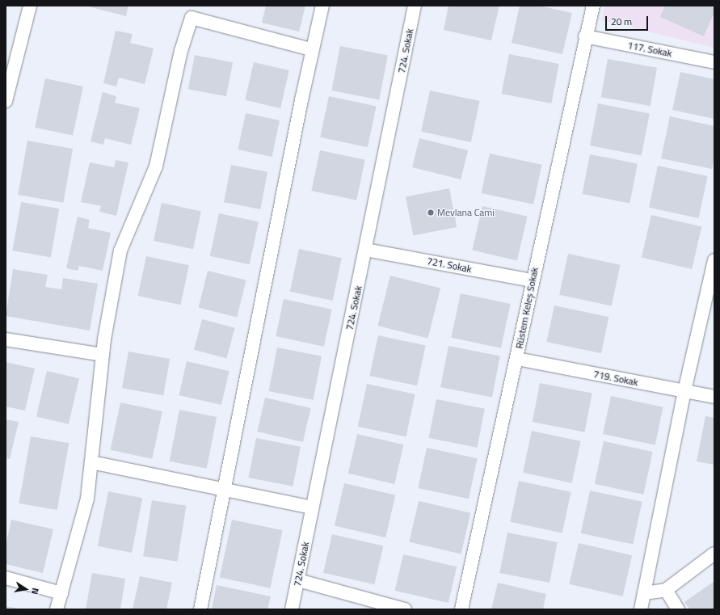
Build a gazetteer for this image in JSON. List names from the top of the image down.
{
  "streets": {
    "street": [
      "117. Sokak",
      "724. Sokak",
      "721. Sokak",
      "Rüstem Keleş Sokak",
      "719. Sokak"
    ]
  },
  "crossings": [
    ["117. Sokak", "Rüstem Keleş Sokak"],
    ["724. Sokak", "721. Sokak"],
    ["721. Sokak", "Rüstem Keleş Sokak"],
    ["Rüstem Keleş Sokak", "719. Sokak"]
  ],
  "places": ["Mevlana Cami"],
  "scale_bar": "20 m",
  "north": "right"
}
